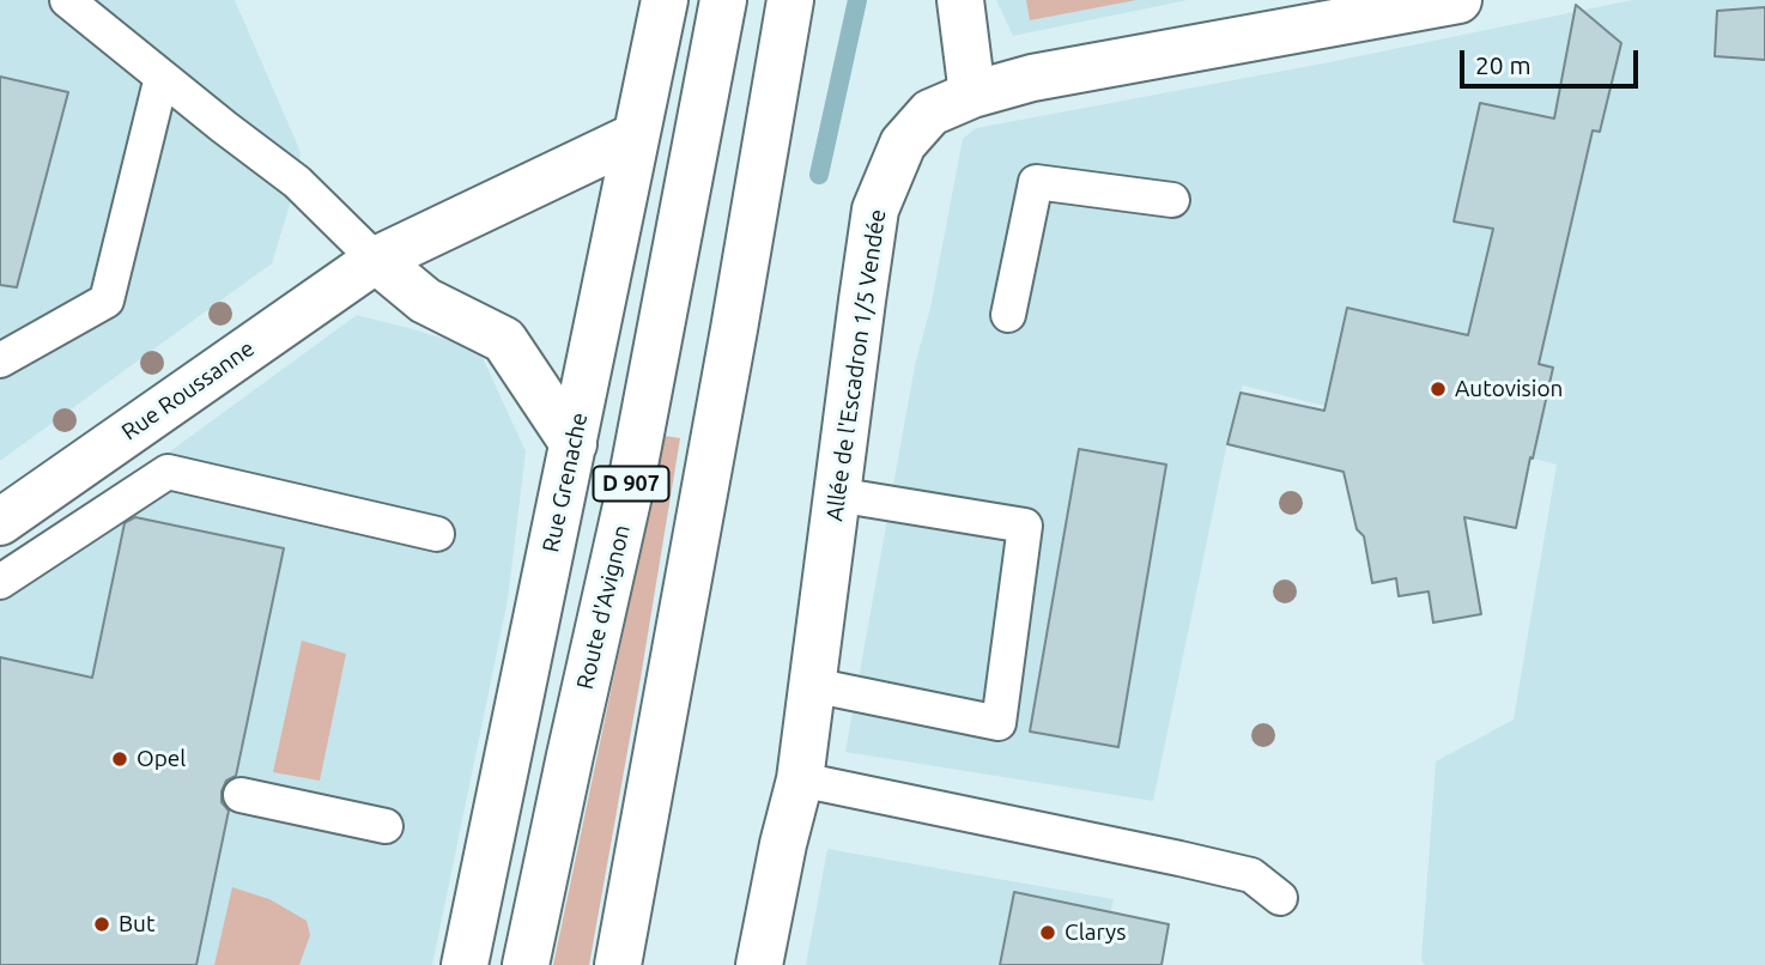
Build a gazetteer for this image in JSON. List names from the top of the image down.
{
  "streets": {
    "street": [
      "Allée de l'Escadron 1/5 Vendée",
      "Rue Roussanne",
      "Rue Grenache",
      "D 907",
      "Route d'Avignon"
    ]
  },
  "crossings": [
    ["Rue Roussanne", "Rue Grenache"]
  ],
  "places": [
    "Autovision",
    "Opel",
    "But",
    "Clarys"
  ],
  "scale_bar": "20 m"
}
